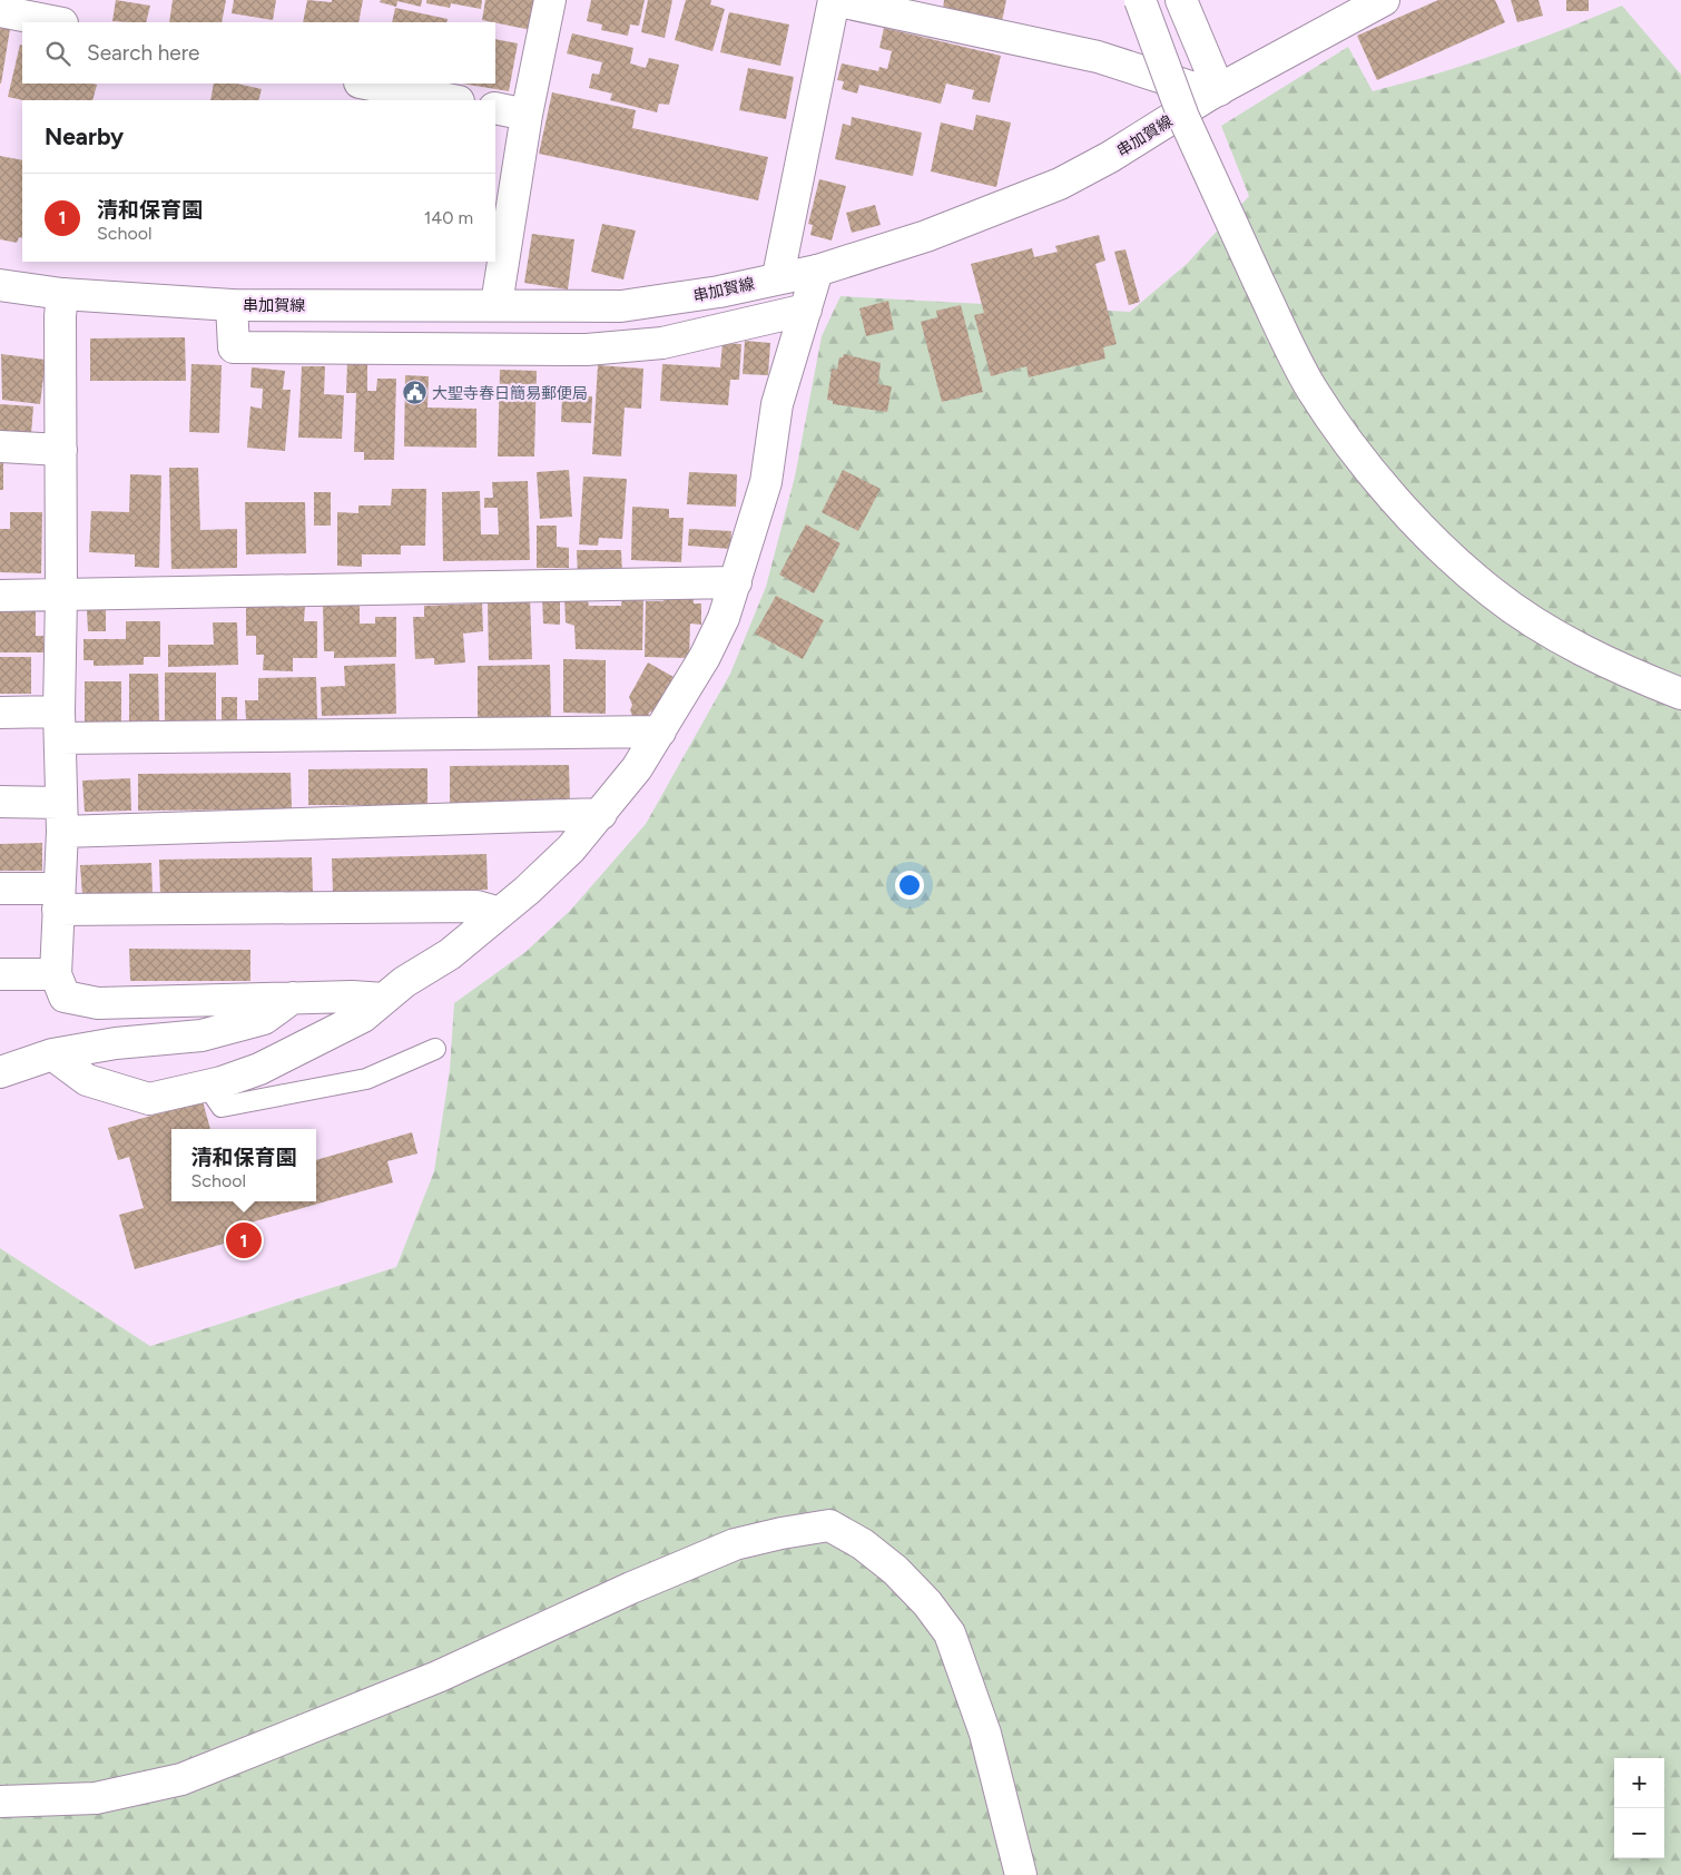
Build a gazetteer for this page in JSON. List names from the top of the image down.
{
  "streets": {
    "street": ["串加賀線"]
  },
  "places": {
    "public building": ["大聖寺春日簡易郵便局"]
  },
  "page": {
    "search": "Search here",
    "heading": "Nearby",
    "list": [
      {
        "mark": "1",
        "name": "清和保育園",
        "note": "School",
        "value": "140 m"
      }
    ],
    "popup": ["清和保育園", "School"],
    "pins": "1",
    "map_buttons": ["+", "−"]
  }
}
